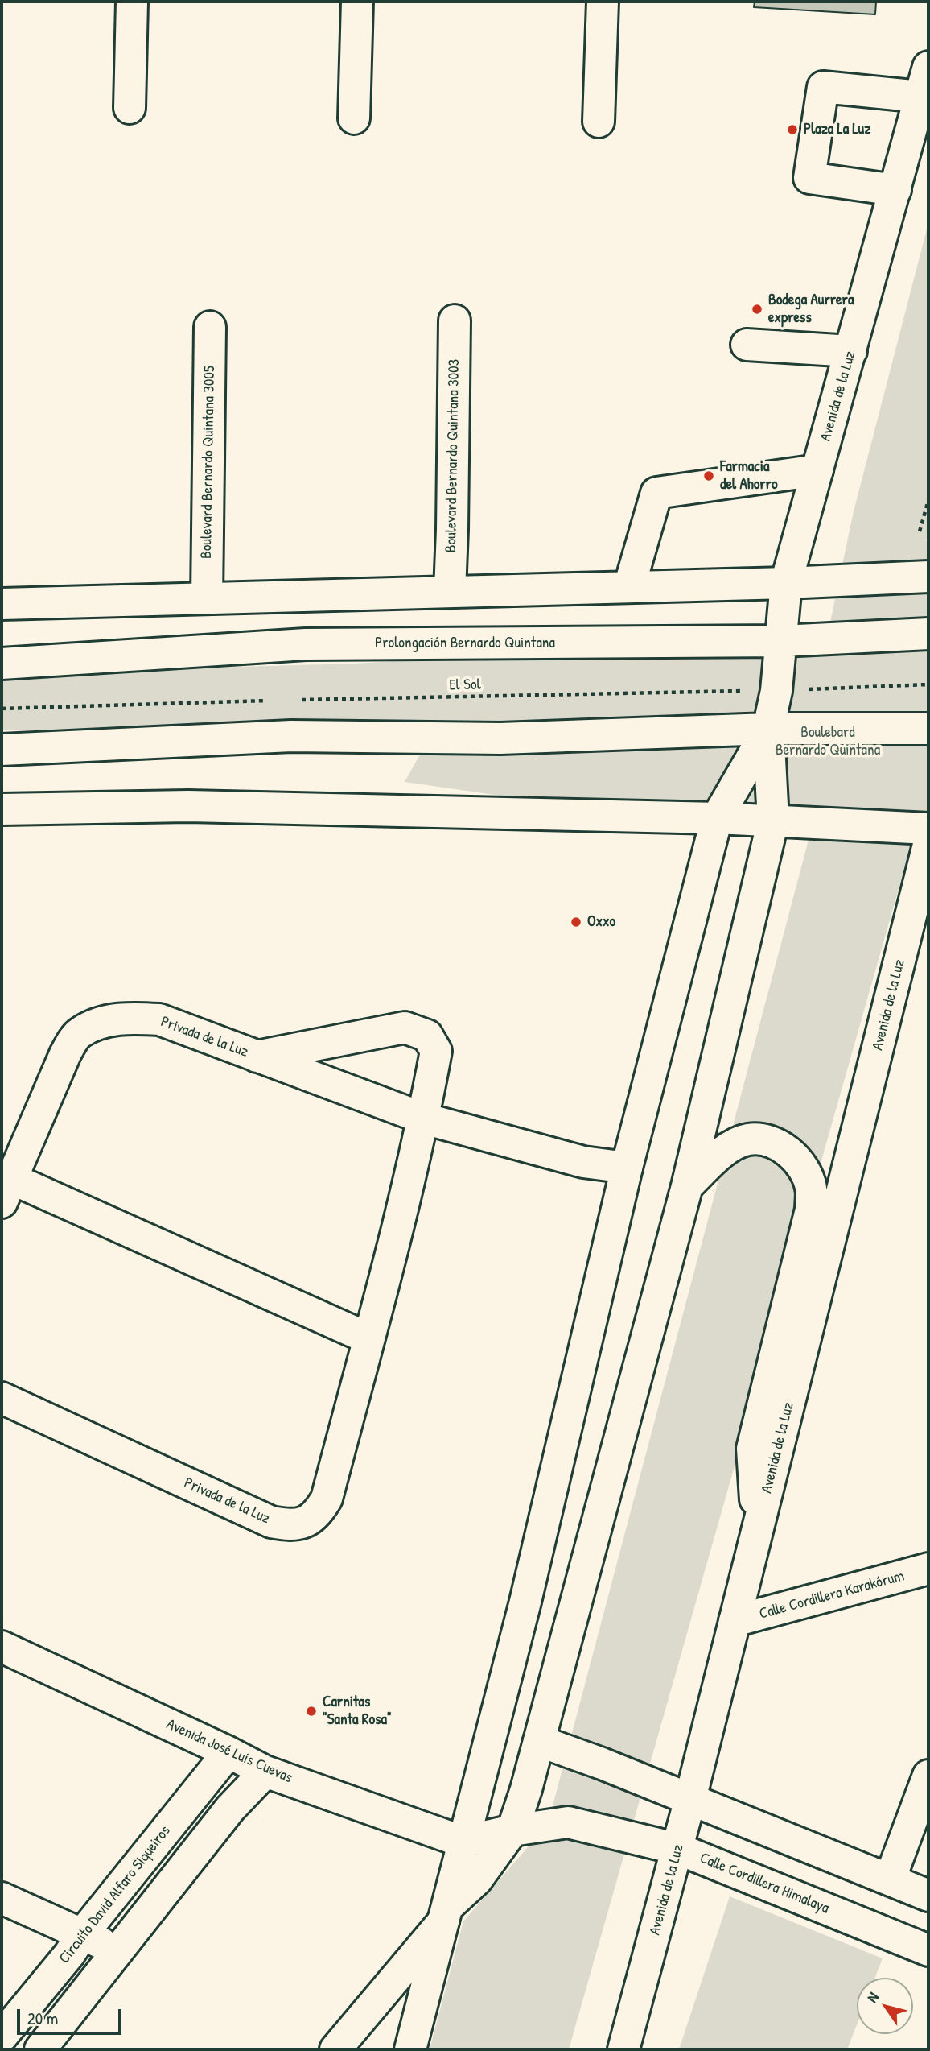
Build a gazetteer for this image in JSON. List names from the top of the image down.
{
  "streets": {
    "street": [
      "Avenida de la Luz",
      "Boulevard Bernardo Quintana 3003",
      "Boulevard Bernardo Quintana 3005",
      "Prolongación Bernardo Quintana",
      "Privada de la Luz",
      "Calle Cordillera Karakórum",
      "Avenida José Luis Cuevas",
      "Calle Cordillera Himalaya",
      "Circuito David Alfaro Siqueiros"
    ],
    "path": ["El Sol"]
  },
  "crossings": [
    ["Avenida de la Luz", "Prolongación Bernardo Quintana"],
    ["Avenida de la Luz", "El Sol"],
    ["Avenida de la Luz", "Privada de la Luz"],
    ["Avenida de la Luz", "Calle Cordillera Karakórum"],
    ["Avenida de la Luz", "Avenida José Luis Cuevas"],
    ["Avenida de la Luz", "Calle Cordillera Himalaya"],
    ["Avenida José Luis Cuevas", "Calle Cordillera Himalaya"],
    ["Avenida José Luis Cuevas", "Circuito David Alfaro Siqueiros"]
  ],
  "parks": ["Boulebard Bernardo Quintana"],
  "places": [
    "Plaza La Luz",
    "Bodega Aurrera express",
    "Farmacia del Ahorro",
    "Oxxo",
    "Carnitas \"Santa Rosa\""
  ],
  "scale_bar": "20 m",
  "north": "top left"
}
